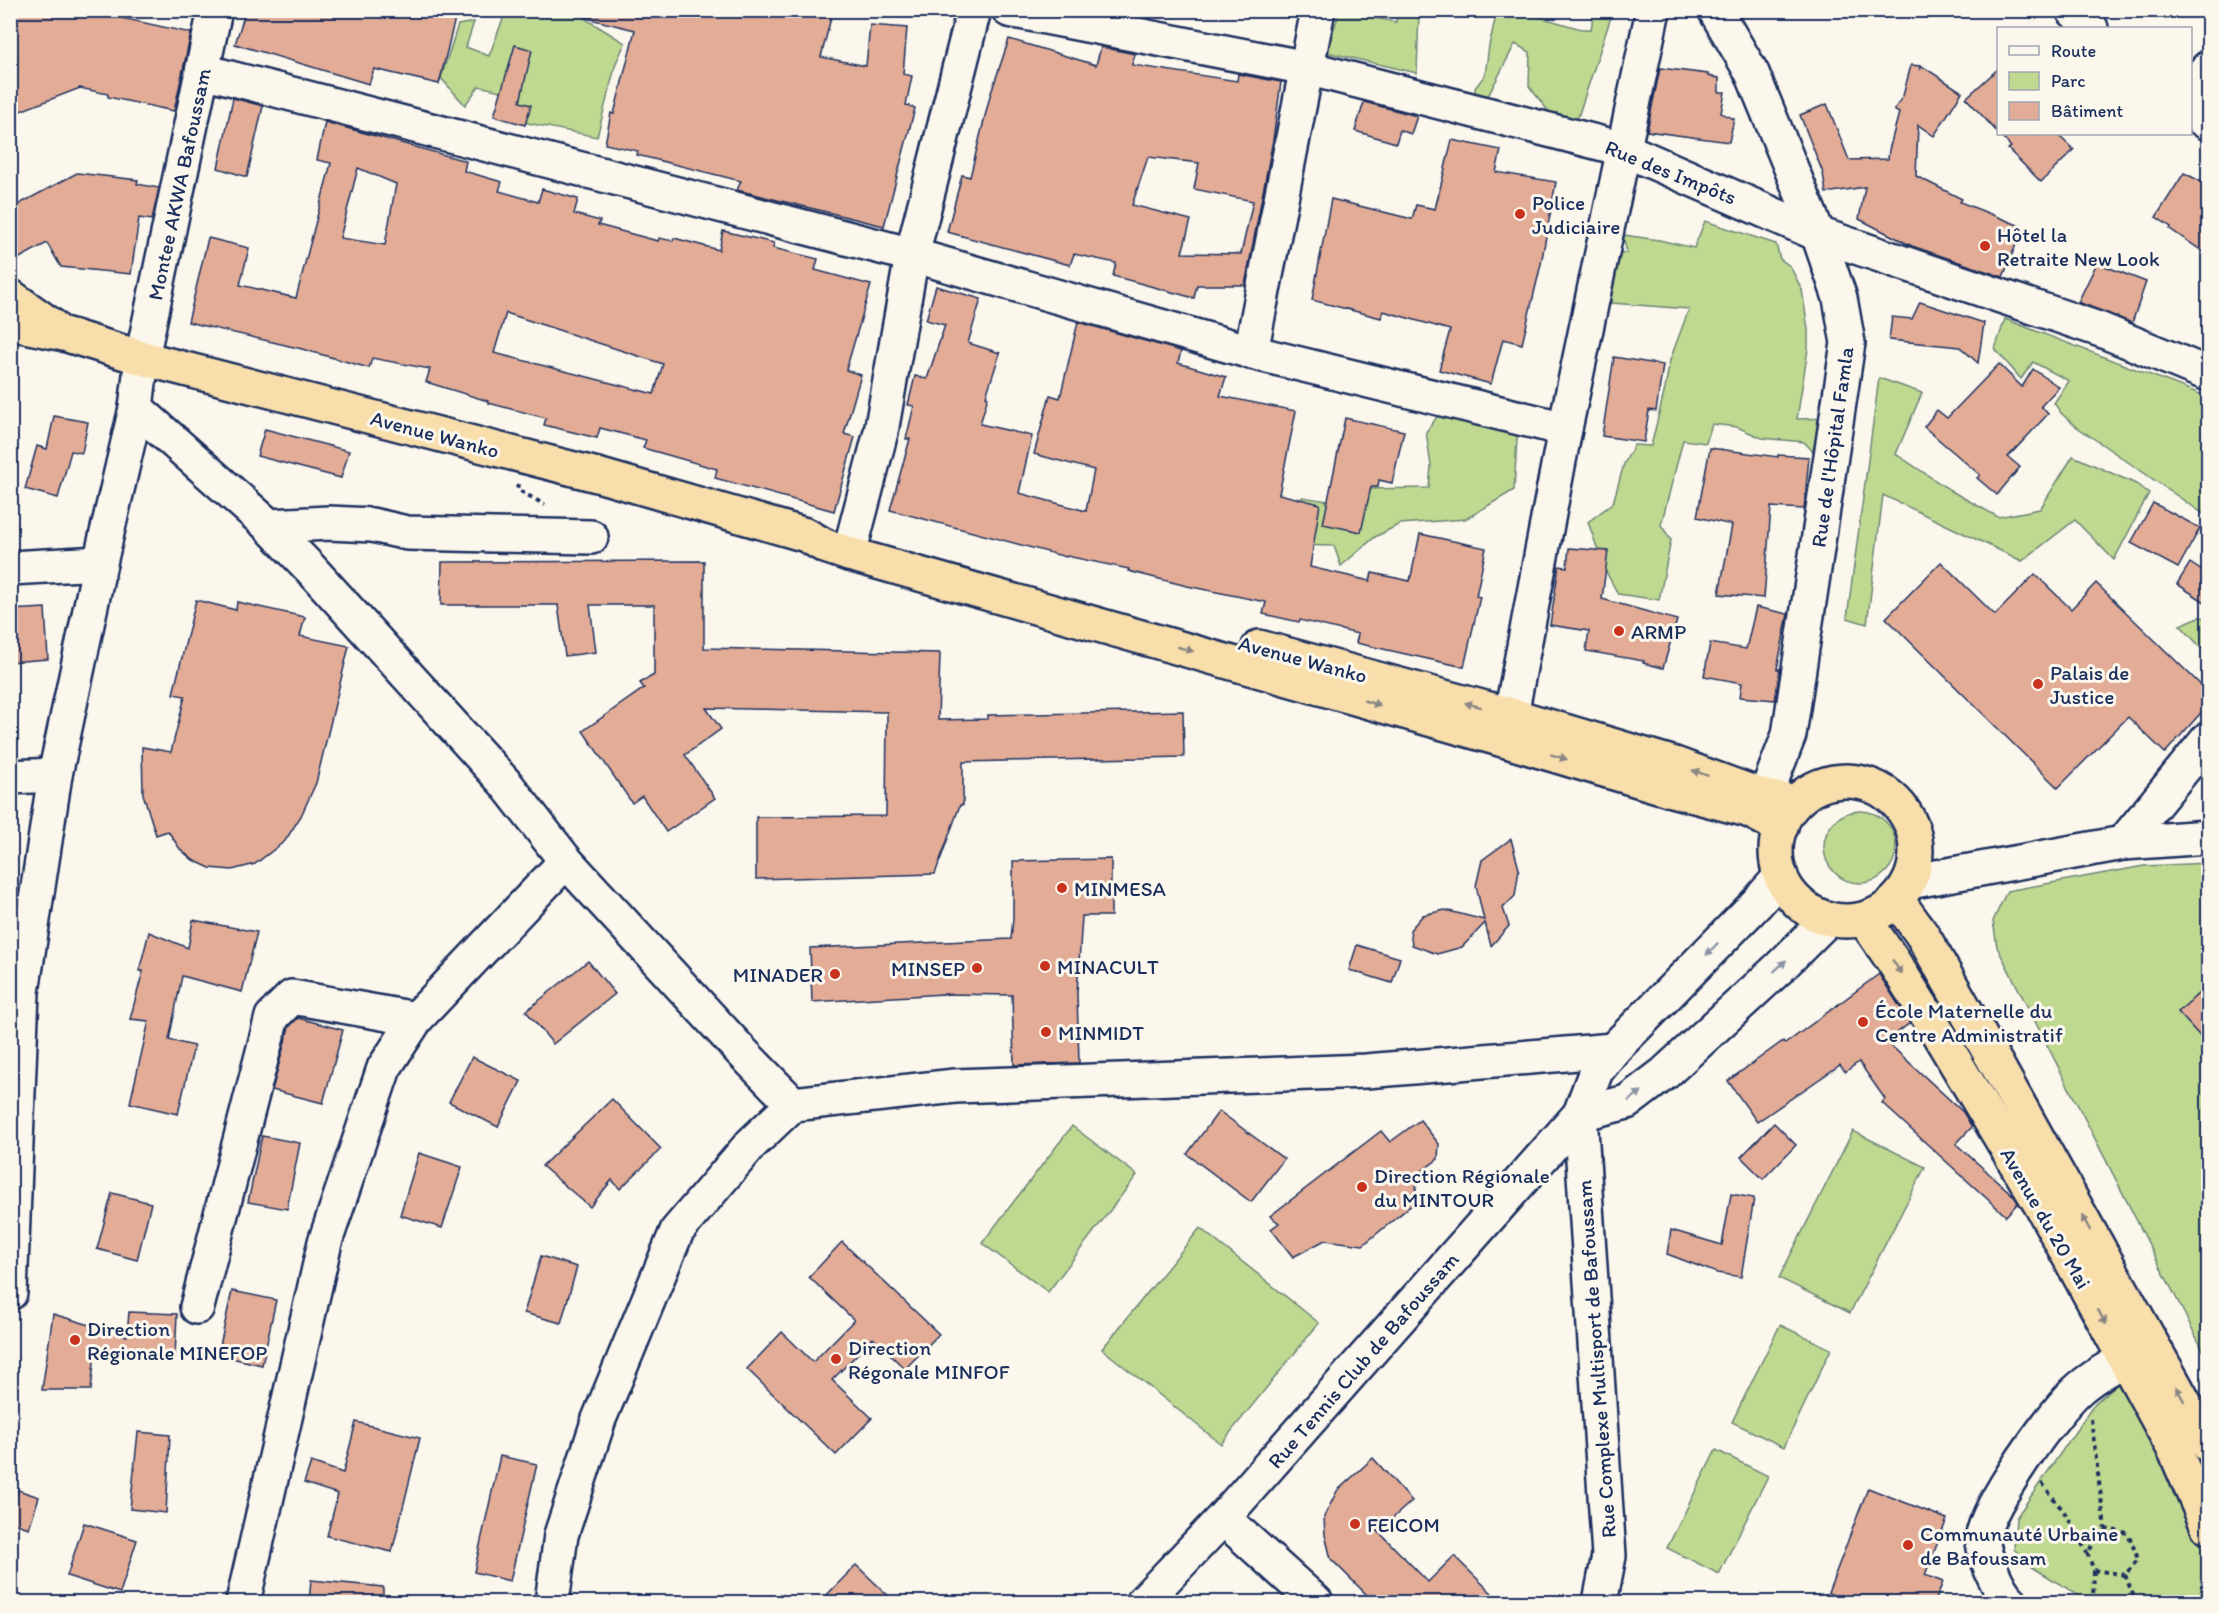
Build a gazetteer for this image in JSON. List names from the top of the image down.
{
  "streets": {
    "highway": ["Avenue Wanko", "Avenue du 20 Mai"],
    "street": [
      "Rue des Impôts",
      "Montee AKWA Bafoussam",
      "Rue de l'Hôpital Famla",
      "Rue Complexe Multisport de Bafoussam",
      "Rue Tennis Club de Bafoussam"
    ]
  },
  "crossings": [
    ["Rue des Impôts", "Rue de l'Hôpital Famla"],
    ["Montee AKWA Bafoussam", "Avenue Wanko"],
    ["Avenue Wanko", "Rue de l'Hôpital Famla"],
    ["Avenue Wanko", "Avenue du 20 Mai"],
    ["Avenue Wanko", "Rue Tennis Club de Bafoussam"],
    ["Rue de l'Hôpital Famla", "Avenue du 20 Mai"],
    ["Rue de l'Hôpital Famla", "Rue Tennis Club de Bafoussam"],
    ["Avenue du 20 Mai", "Rue Tennis Club de Bafoussam"],
    ["Rue Complexe Multisport de Bafoussam", "Rue Tennis Club de Bafoussam"]
  ],
  "places": [
    "Police Judiciaire",
    "Hôtel la Retraite New Look",
    "ARMP",
    "Palais de Justice",
    "MINMESA",
    "MINACULT",
    "MINSEP",
    "MINADER",
    "École Maternelle du Centre Administratif",
    "MINMIDT",
    "Direction Régionale du MINTOUR",
    "Direction Régionale MINEFOP",
    "Direction Régonale MINFOF",
    "FEICOM",
    "Communauté Urbaine de Bafoussam"
  ],
  "legend": ["Route", "Parc", "Bâtiment"]
}
